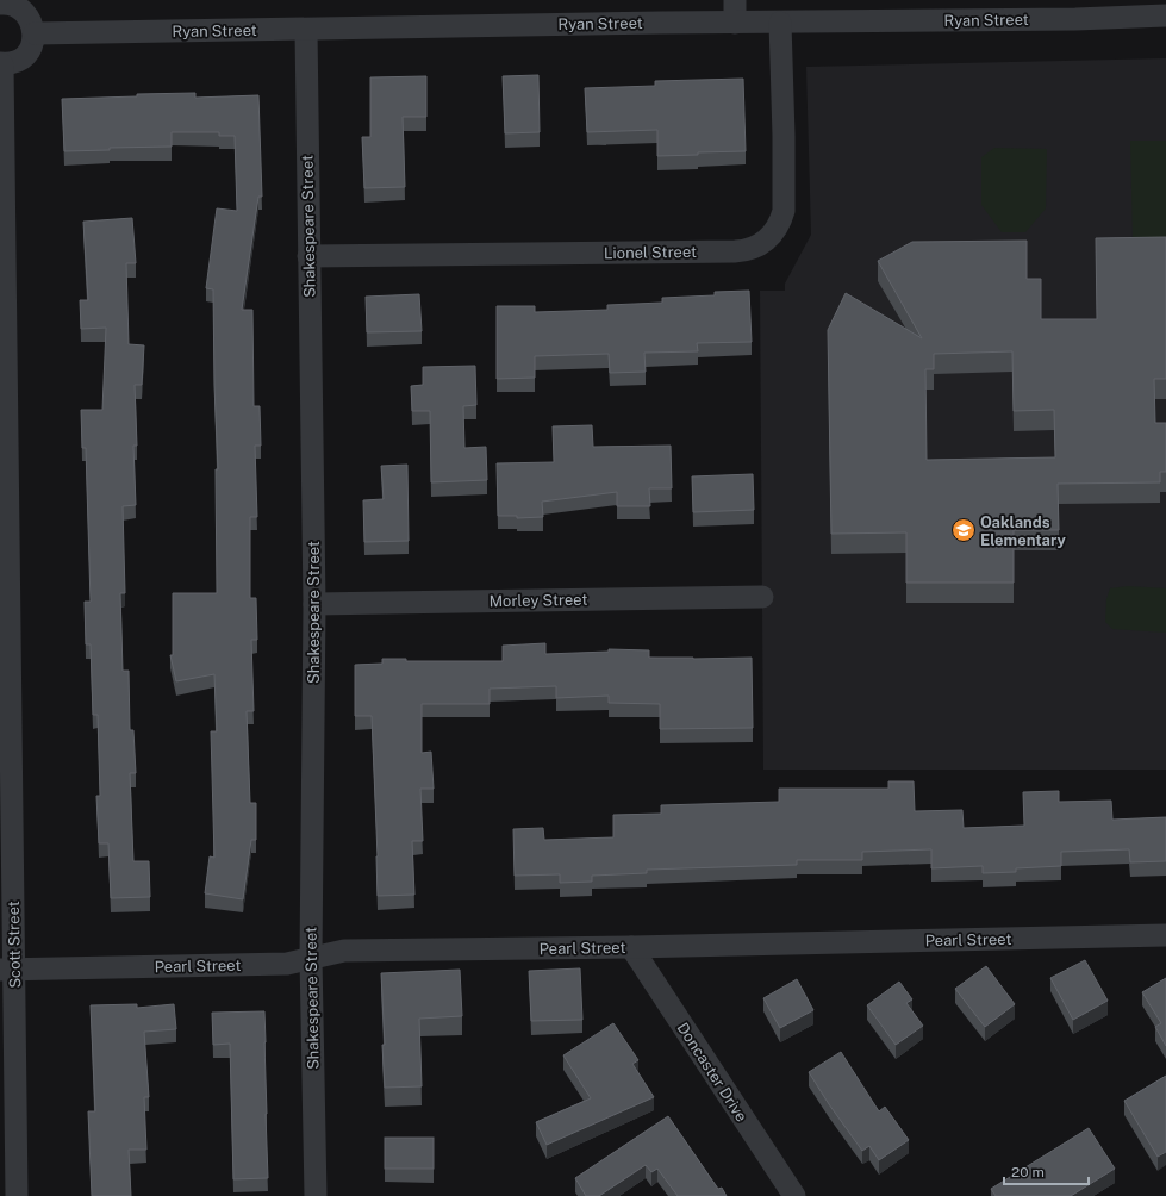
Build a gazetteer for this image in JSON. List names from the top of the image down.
{
  "streets": {
    "street": [
      "Ryan Street",
      "Shakespeare Street",
      "Lionel Street",
      "Morley Street",
      "Pearl Street",
      "Scott Street",
      "Doncaster Drive"
    ]
  },
  "crossings": [
    ["Ryan Street", "Shakespeare Street"],
    ["Ryan Street", "Lionel Street"],
    ["Shakespeare Street", "Lionel Street"],
    ["Shakespeare Street", "Morley Street"],
    ["Shakespeare Street", "Pearl Street"],
    ["Pearl Street", "Scott Street"],
    ["Pearl Street", "Doncaster Drive"]
  ],
  "places": {
    "school or university": ["Oaklands Elementary"]
  },
  "scale_bar": "20 m"
}
